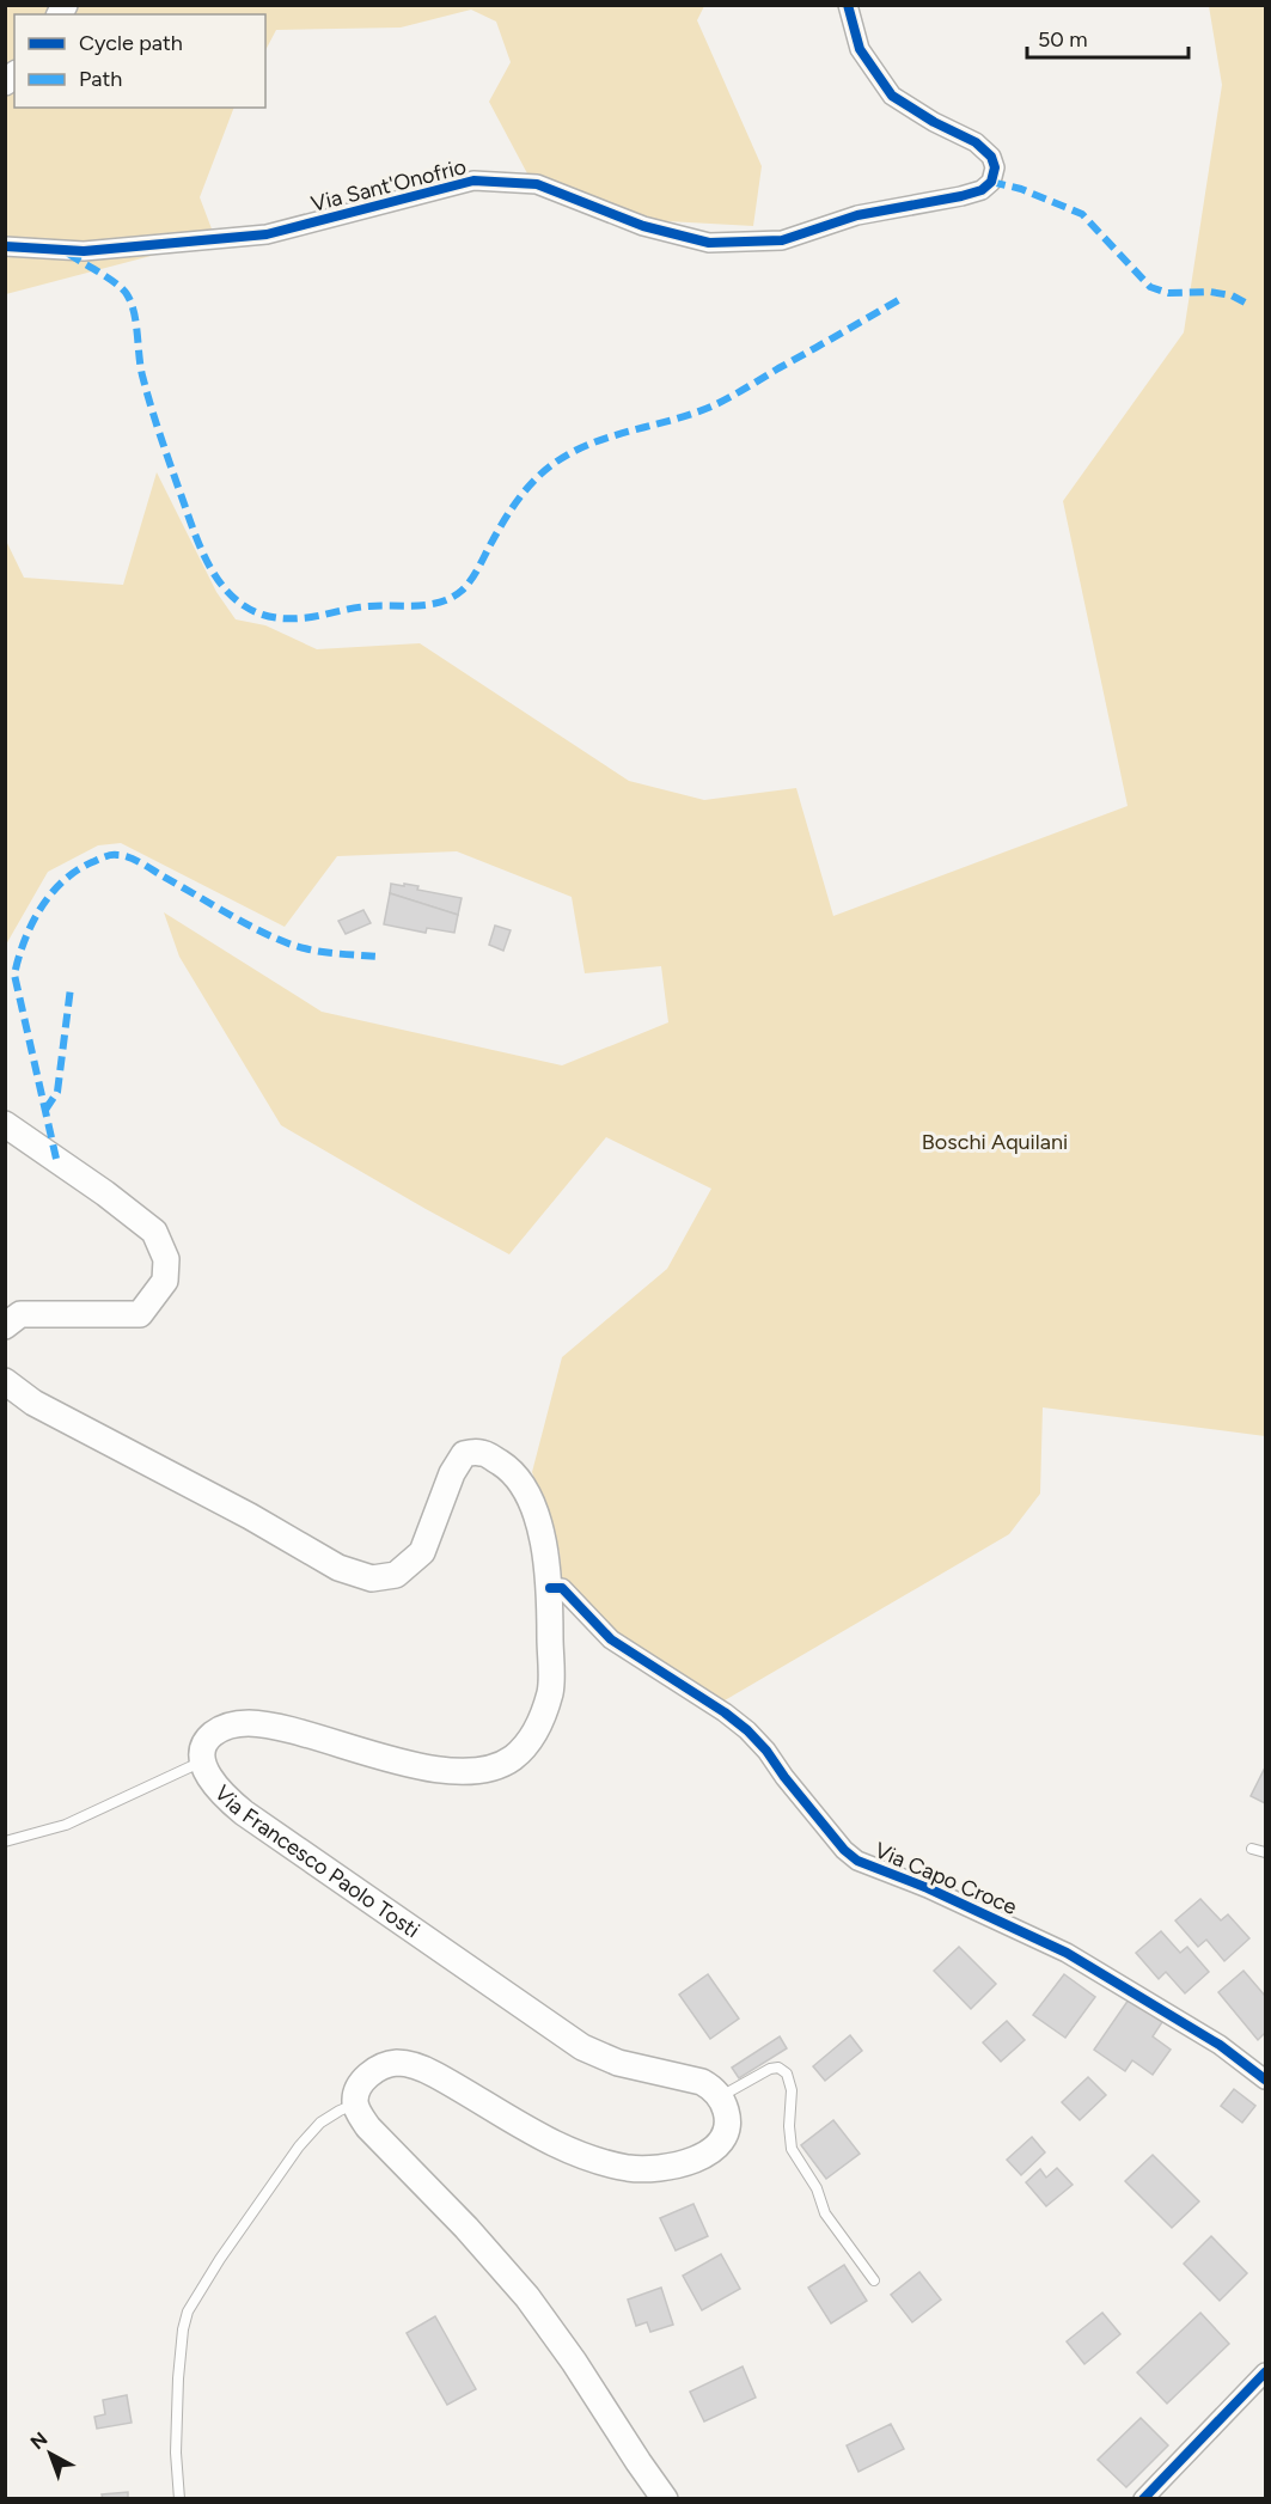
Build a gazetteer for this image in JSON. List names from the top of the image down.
{
  "streets": {
    "main road": ["Via Francesco Paolo Tosti"],
    "street": ["Via Sant'Onofrio", "Via Capo Croce"]
  },
  "crossings": [
    ["Via Francesco Paolo Tosti", "Via Capo Croce"]
  ],
  "parks": ["Boschi Aquilani"],
  "legend": ["Cycle path", "Path"],
  "scale_bar": "50 m",
  "north": "top left"
}
